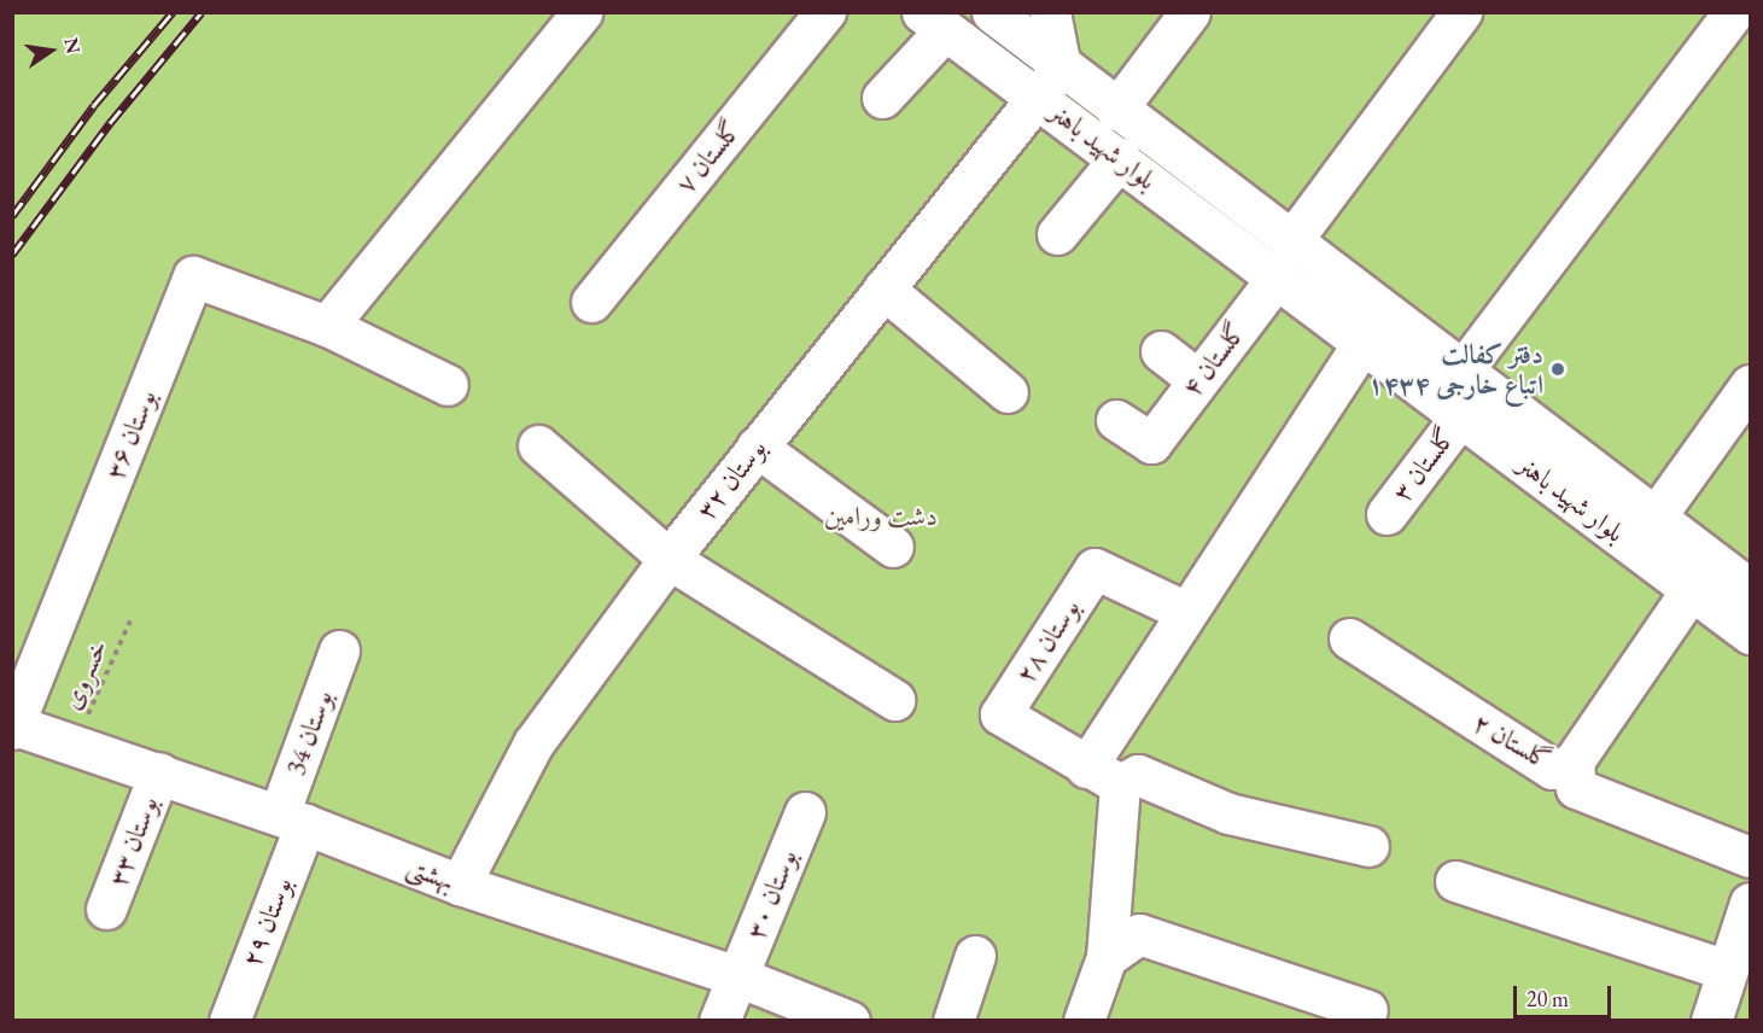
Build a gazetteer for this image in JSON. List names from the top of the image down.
{
  "streets": {
    "street": [
      "بلوار شهید باهنر",
      "گلستان ۷",
      "گلستان ۴",
      "بوستان ۳۶",
      "گلستان ۳",
      "بوستان ۳۲",
      "بوستان ۲۸",
      "بوستان 34",
      "گلستان ۲",
      "بوستان ۳۳",
      "بهشتی",
      "بوستان ۳۰",
      "بوستان ۲۹"
    ],
    "path": ["خسروی"]
  },
  "crossings": [
    ["بلوار شهید باهنر", "گلستان ۴"],
    ["بلوار شهید باهنر", "گلستان ۳"],
    ["بلوار شهید باهنر", "بوستان ۳۲"],
    ["بلوار شهید باهنر", "گلستان ۲"],
    ["بوستان ۳۶", "بهشتی"],
    ["بوستان ۳۲", "بهشتی"],
    ["خسروی", "بهشتی"],
    ["بوستان 34", "بهشتی"],
    ["بوستان 34", "بوستان ۲۹"],
    ["بوستان ۳۳", "بهشتی"],
    ["بهشتی", "بوستان ۳۰"],
    ["بهشتی", "بوستان ۲۹"]
  ],
  "parks": ["دشت ورامین"],
  "places": ["دفتر کفالت اتباع خارجی ۱۴۳۴"],
  "scale_bar": "20 m",
  "north": "right"
}
